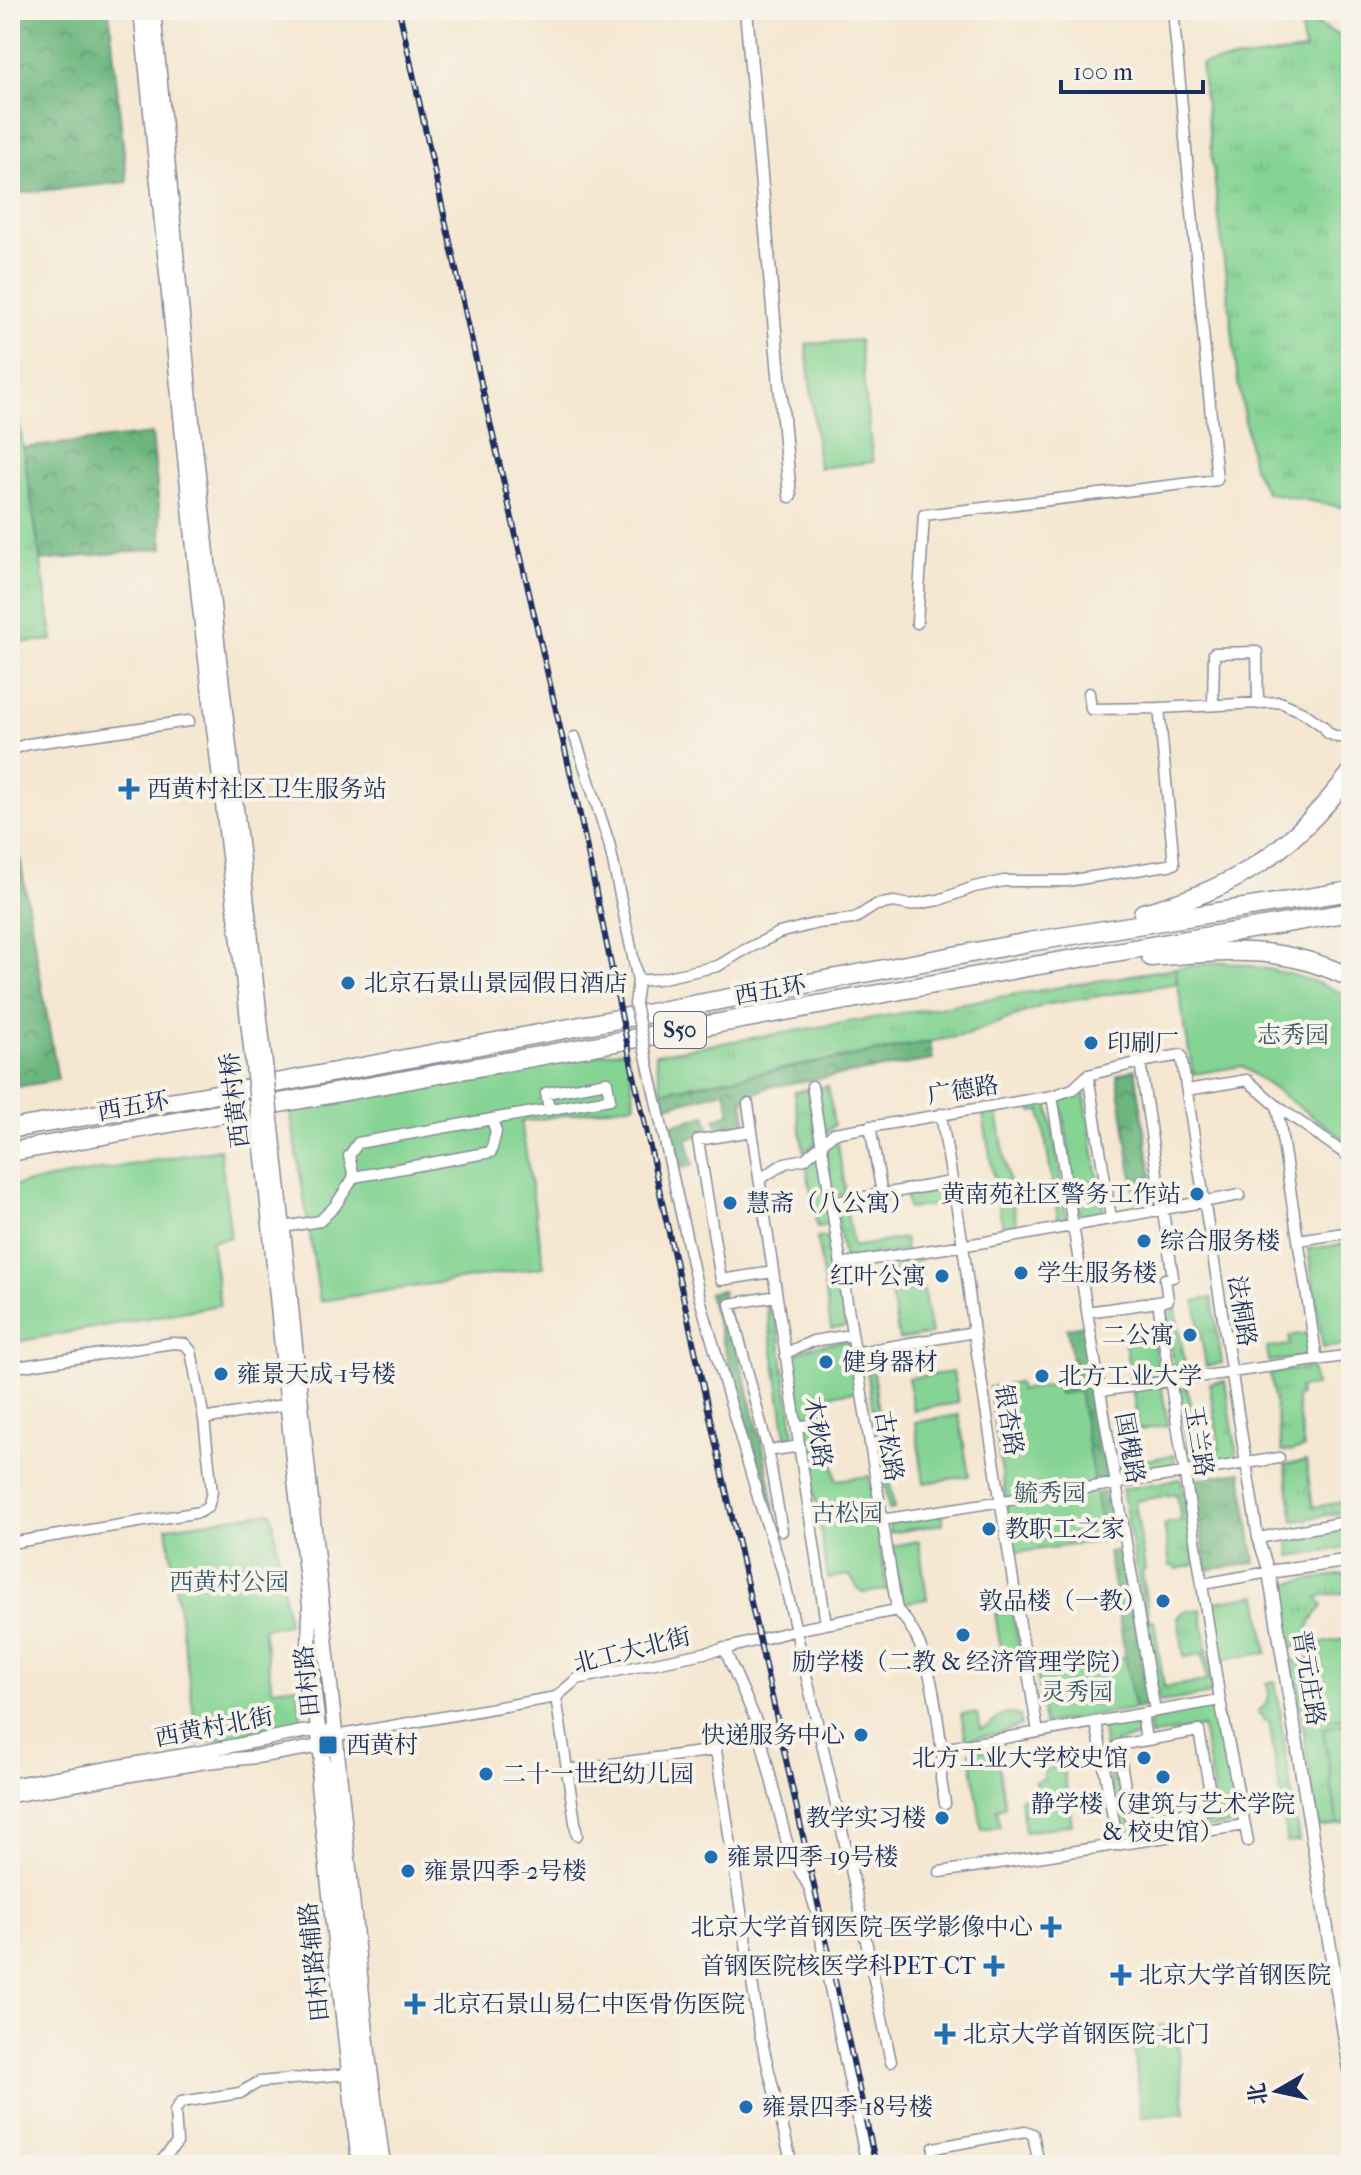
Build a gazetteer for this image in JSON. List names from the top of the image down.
{
  "streets": {
    "highway": ["西五环", "S50"],
    "main road": ["西黄村桥", "田村路"],
    "street": [
      "广德路",
      "法桐路",
      "银杏路",
      "木秋路",
      "玉兰路",
      "古松路",
      "国槐路",
      "北工大北街",
      "晋元庄路",
      "西黄村北街",
      "田村路辅路"
    ]
  },
  "crossings": [
    ["广德路", "法桐路"],
    ["广德路", "银杏路"],
    ["广德路", "木秋路"],
    ["广德路", "古松路"],
    ["广德路", "国槐路"],
    ["西黄村桥", "田村路"],
    ["法桐路", "晋元庄路"],
    ["木秋路", "北工大北街"],
    ["古松路", "北工大北街"],
    ["北工大北街", "田村路"],
    ["田村路", "西黄村北街"],
    ["田村路", "田村路辅路"],
    ["西黄村北街", "田村路辅路"]
  ],
  "parks": [
    "志秀园",
    "毓秀园",
    "古松园",
    "西黄村公园",
    "灵秀园"
  ],
  "places": {
    "health": [
      "西黄村社区卫生服务站",
      "北京大学首钢医院-医学影像中心",
      "首钢医院核医学科PET-CT",
      "北京大学首钢医院",
      "北京石景山易仁中医骨伤医院",
      "北京大学首钢医院-北门"
    ],
    "other": [
      "北京石景山景园假日酒店",
      "印刷厂",
      "黄南苑社区警务工作站",
      "慧斋（八公寓）",
      "综合服务楼",
      "学生服务楼",
      "红叶公寓",
      "二公寓",
      "健身器材",
      "雍景天成-1号楼",
      "北方工业大学",
      "教职工之家",
      "敦品楼（一教）",
      "励学楼（二教 & 经济管理学院）",
      "快递服务中心",
      "北方工业大学校史馆",
      "二十一世纪幼儿园",
      "静学楼（建筑与艺术学院 & 校史馆）",
      "教学实习楼",
      "雍景四季-19号楼",
      "雍景四季-2号楼",
      "雍景四季-18号楼"
    ],
    "transit": ["西黄村"]
  },
  "scale_bar": "100 m",
  "north": "left"
}
